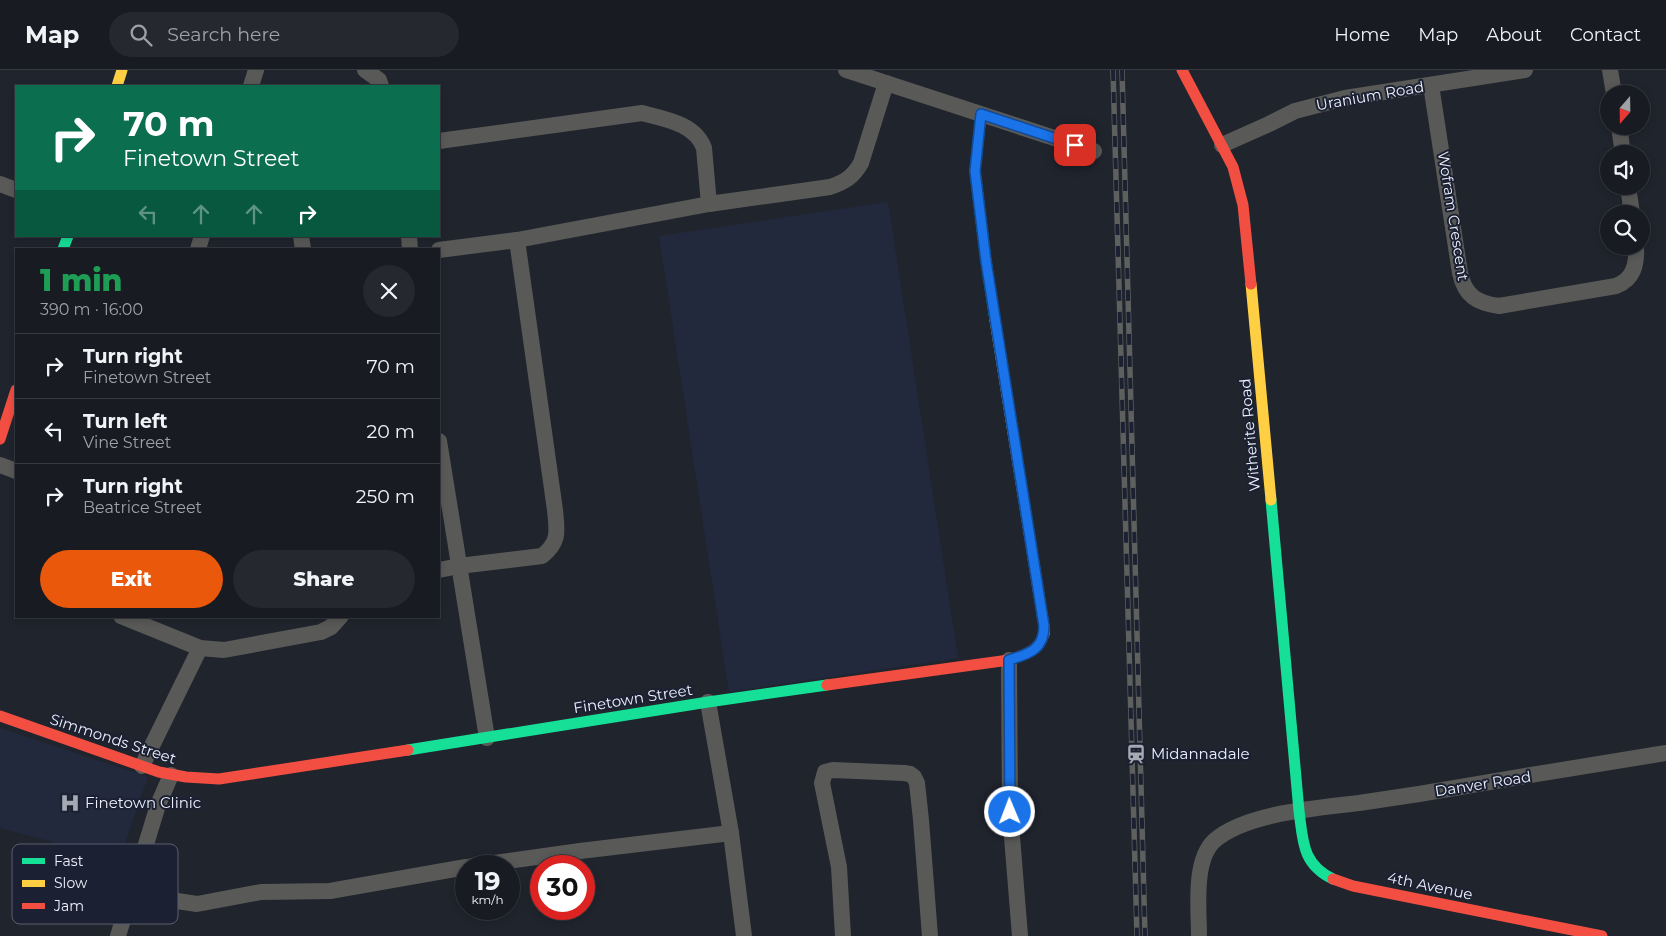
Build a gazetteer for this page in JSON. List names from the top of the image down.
{
  "streets": {
    "street": [
      "Uranium Road",
      "Wofram Crescent",
      "Witherite Road",
      "Finetown Street",
      "Simmonds Street",
      "Danver Road",
      "4th Avenue"
    ]
  },
  "crossings": [
    ["Uranium Road", "Wofram Crescent"],
    ["Uranium Road", "Witherite Road"],
    ["Witherite Road", "Danver Road"],
    ["Witherite Road", "4th Avenue"],
    ["Finetown Street", "Simmonds Street"],
    ["Danver Road", "4th Avenue"]
  ],
  "places": {
    "station": ["Midannadale"],
    "hospital": ["Finetown Clinic"]
  },
  "legend": ["Fast", "Slow", "Jam"],
  "north": "bottom",
  "page": {
    "header": "Map",
    "search": "Search here",
    "nav": [
      "Home",
      "Map",
      "About",
      "Contact"
    ],
    "turn": ["70 m", "Finetown Street"],
    "heading": ["1 min", "390 m · 16:00"],
    "list": [
      {
        "name": "Turn right",
        "note": "Finetown Street",
        "value": "70 m"
      },
      {
        "name": "Turn left",
        "note": "Vine Street",
        "value": "20 m"
      },
      {
        "name": "Turn right",
        "note": "Beatrice Street",
        "value": "250 m"
      }
    ],
    "buttons": ["Exit", "Share"],
    "speed": "19 km/h",
    "limit": "30"
  }
}
